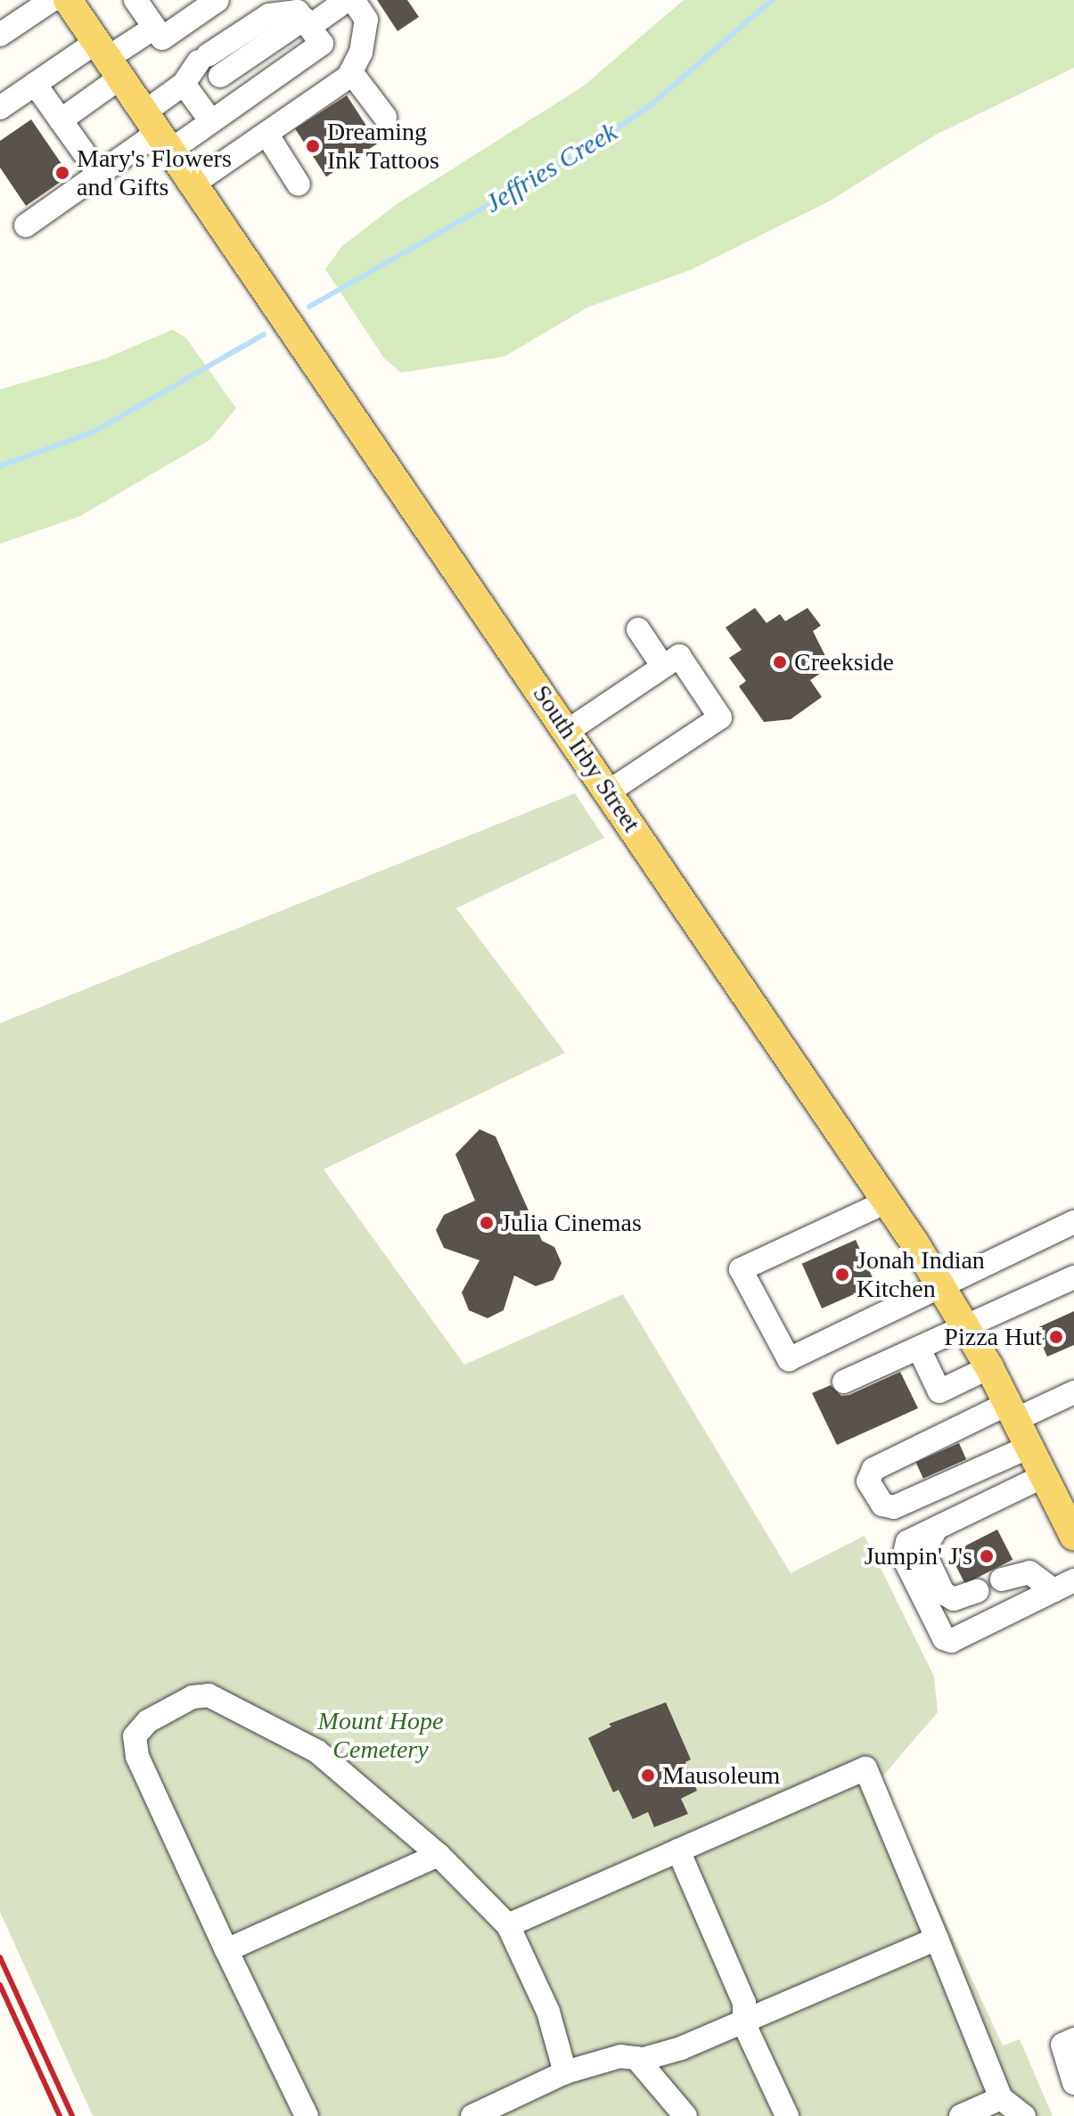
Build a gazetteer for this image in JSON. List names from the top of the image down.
{
  "streets": {
    "main road": ["South Irby Street"]
  },
  "water": ["Jeffries Creek"],
  "parks": ["Mount Hope Cemetery"],
  "places": [
    "Dreaming Ink Tattoos",
    "Mary's Flowers and Gifts",
    "Creekside",
    "Julia Cinemas",
    "Jonah Indian Kitchen",
    "Pizza Hut",
    "Jumpin' J's",
    "Mausoleum"
  ]
}
